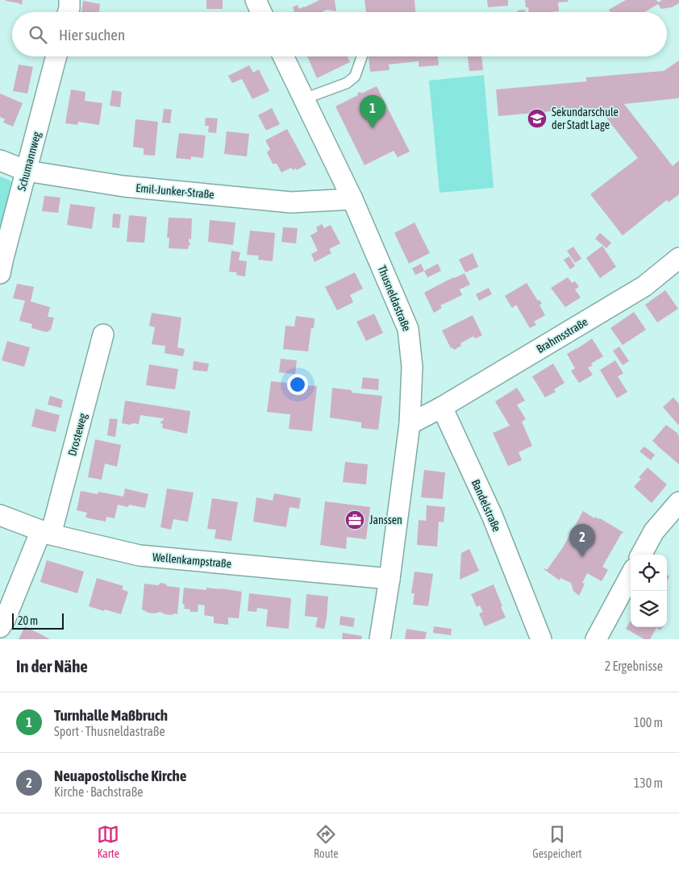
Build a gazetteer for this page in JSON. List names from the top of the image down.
{
  "streets": {
    "street": [
      "Schumannweg",
      "Emil-Junker-Straße",
      "Thusneldastraße",
      "Brahmsstraße",
      "Drosteweg",
      "Bandelstraße",
      "Wellenkampstraße"
    ]
  },
  "crossings": [
    ["Schumannweg", "Emil-Junker-Straße"],
    ["Emil-Junker-Straße", "Thusneldastraße"],
    ["Thusneldastraße", "Wellenkampstraße"],
    ["Brahmsstraße", "Bandelstraße"],
    ["Drosteweg", "Wellenkampstraße"]
  ],
  "places": {
    "school or university": ["Sekundarschule der Stadt Lage"],
    "office": ["Janssen"]
  },
  "scale_bar": "20 m",
  "page": {
    "search": "Hier suchen",
    "pins": ["1", "2"],
    "scale": "20 m",
    "heading": ["In der Nähe", "2 Ergebnisse"],
    "list": [
      {
        "mark": "1",
        "name": "Turnhalle Maßbruch",
        "note": "Sport · Thusneldastraße",
        "value": "100 m"
      },
      {
        "mark": "2",
        "name": "Neuapostolische Kirche",
        "note": "Kirche · Bachstraße",
        "value": "130 m"
      }
    ],
    "nav": ["Karte", "Route", "Gespeichert"]
  }
}
